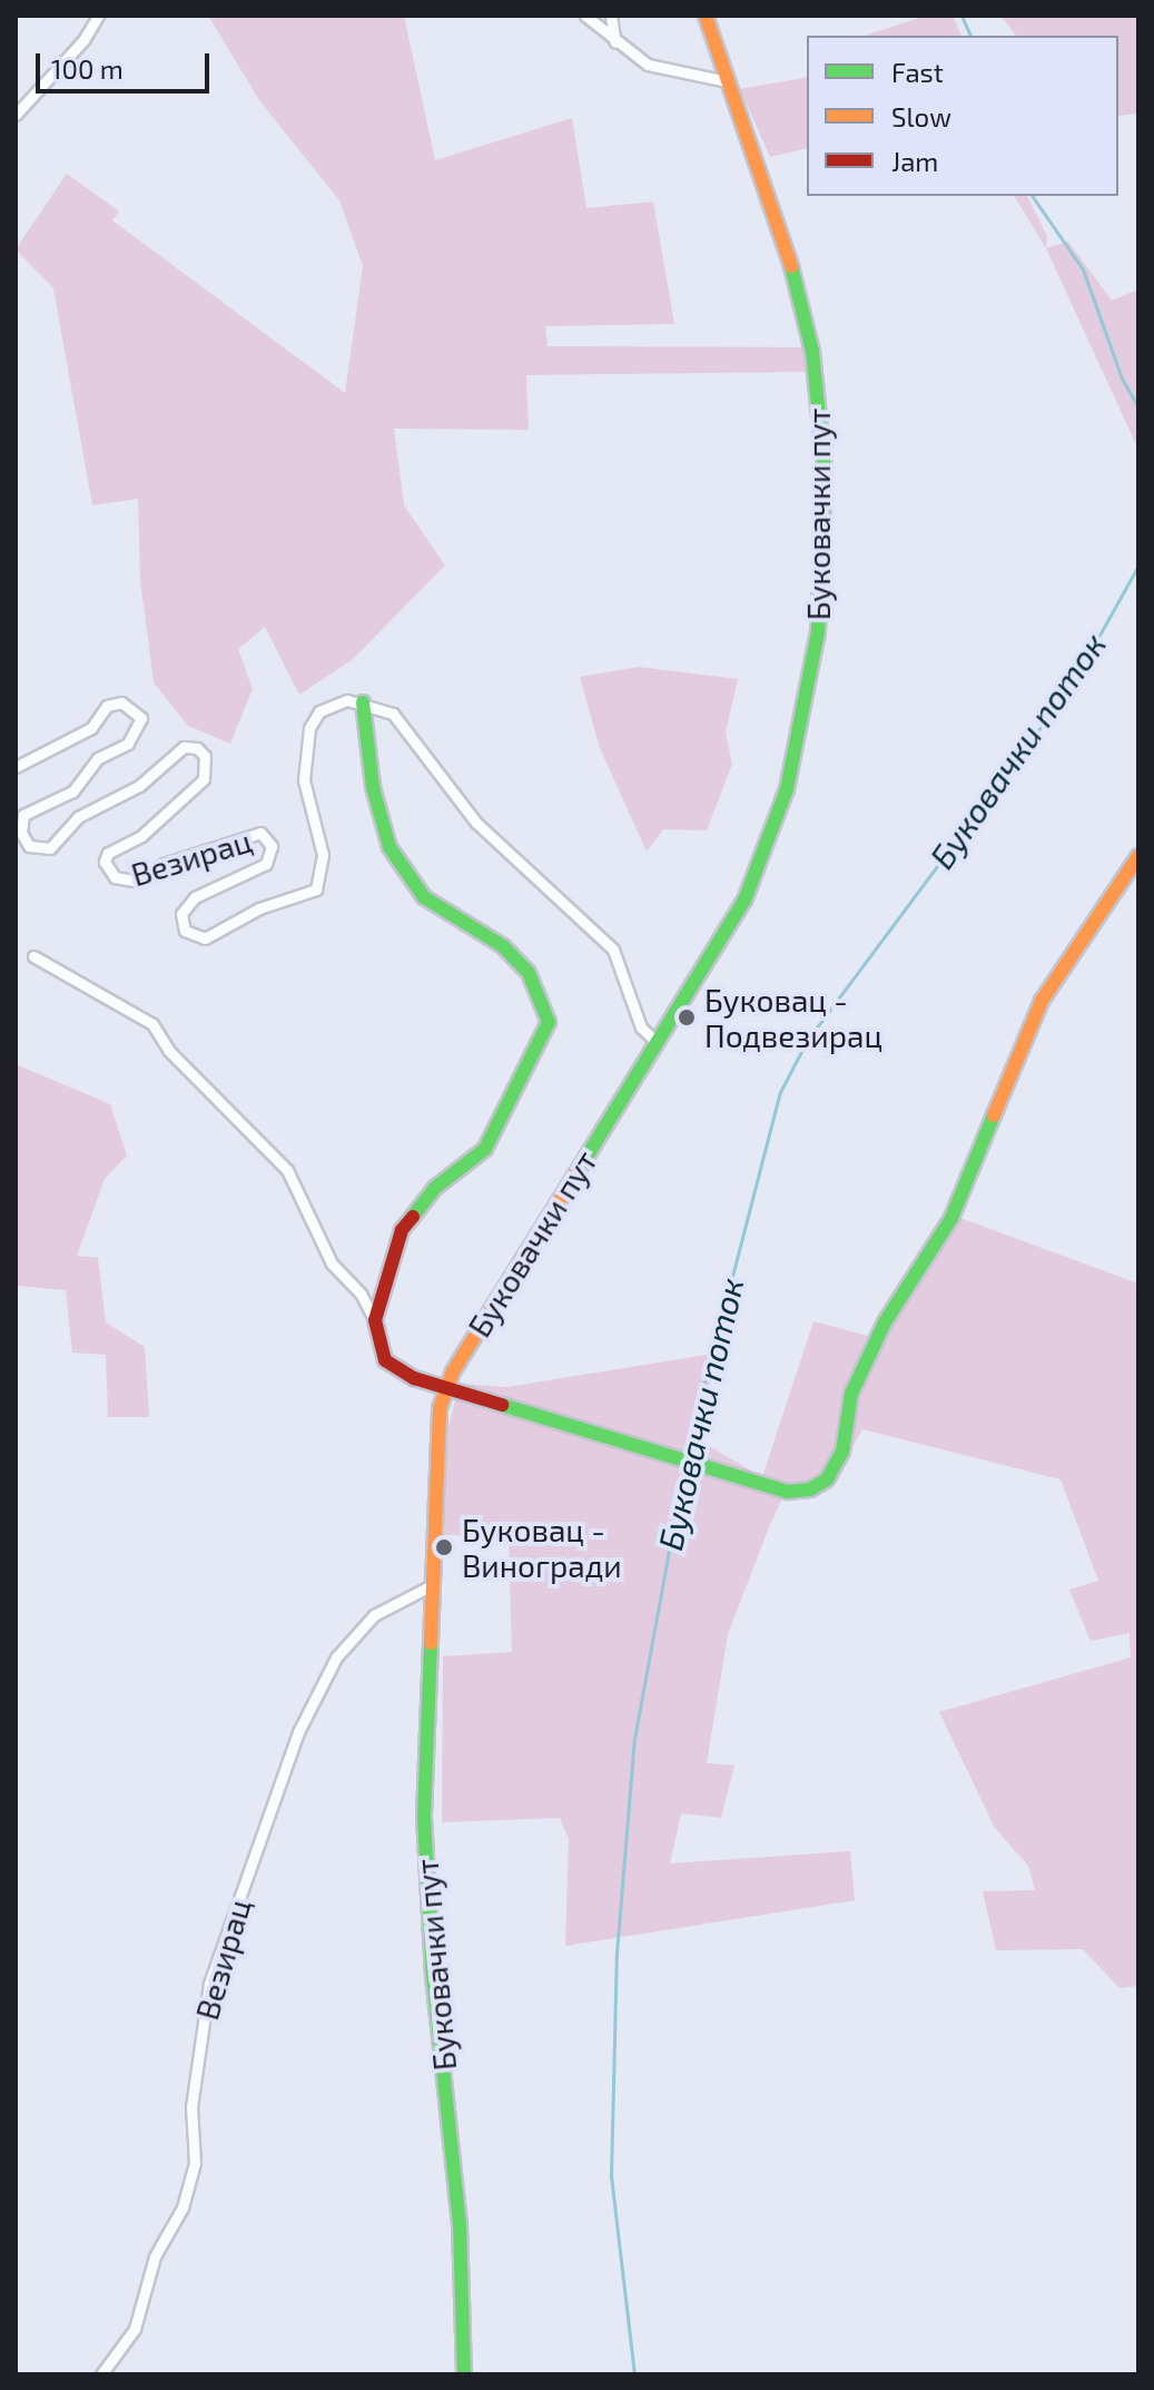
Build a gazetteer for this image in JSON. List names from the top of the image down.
{
  "streets": {
    "street": ["Буковачки пут", "Везирац"]
  },
  "crossings": [
    ["Буковачки пут", "Везирац"]
  ],
  "water": ["Буковачки поток"],
  "places": ["Буковац - Подвезирац", "Буковац - Виногради"],
  "legend": ["Fast", "Slow", "Jam"],
  "scale_bar": "100 m"
}
